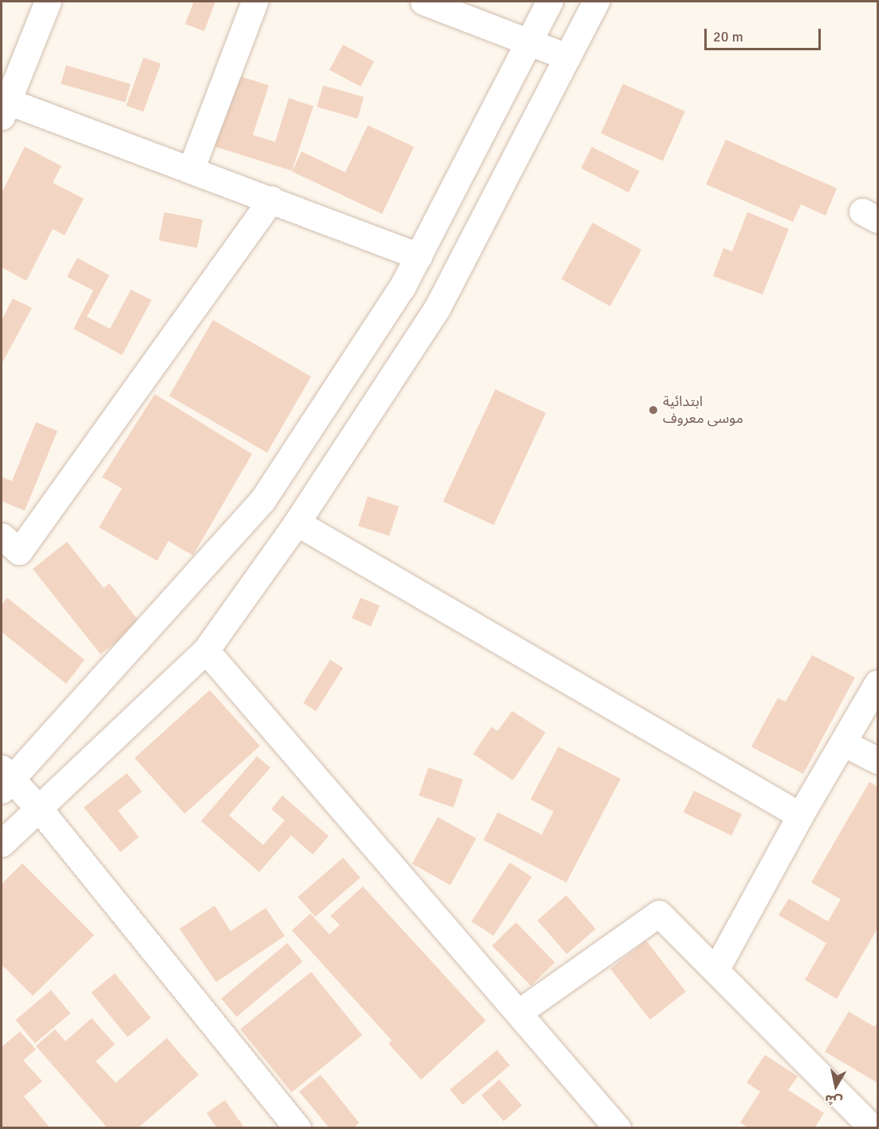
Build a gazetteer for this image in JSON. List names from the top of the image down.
{
  "places": ["ابتدائية موسى معروف"],
  "scale_bar": "20 m",
  "north": "bottom"
}
